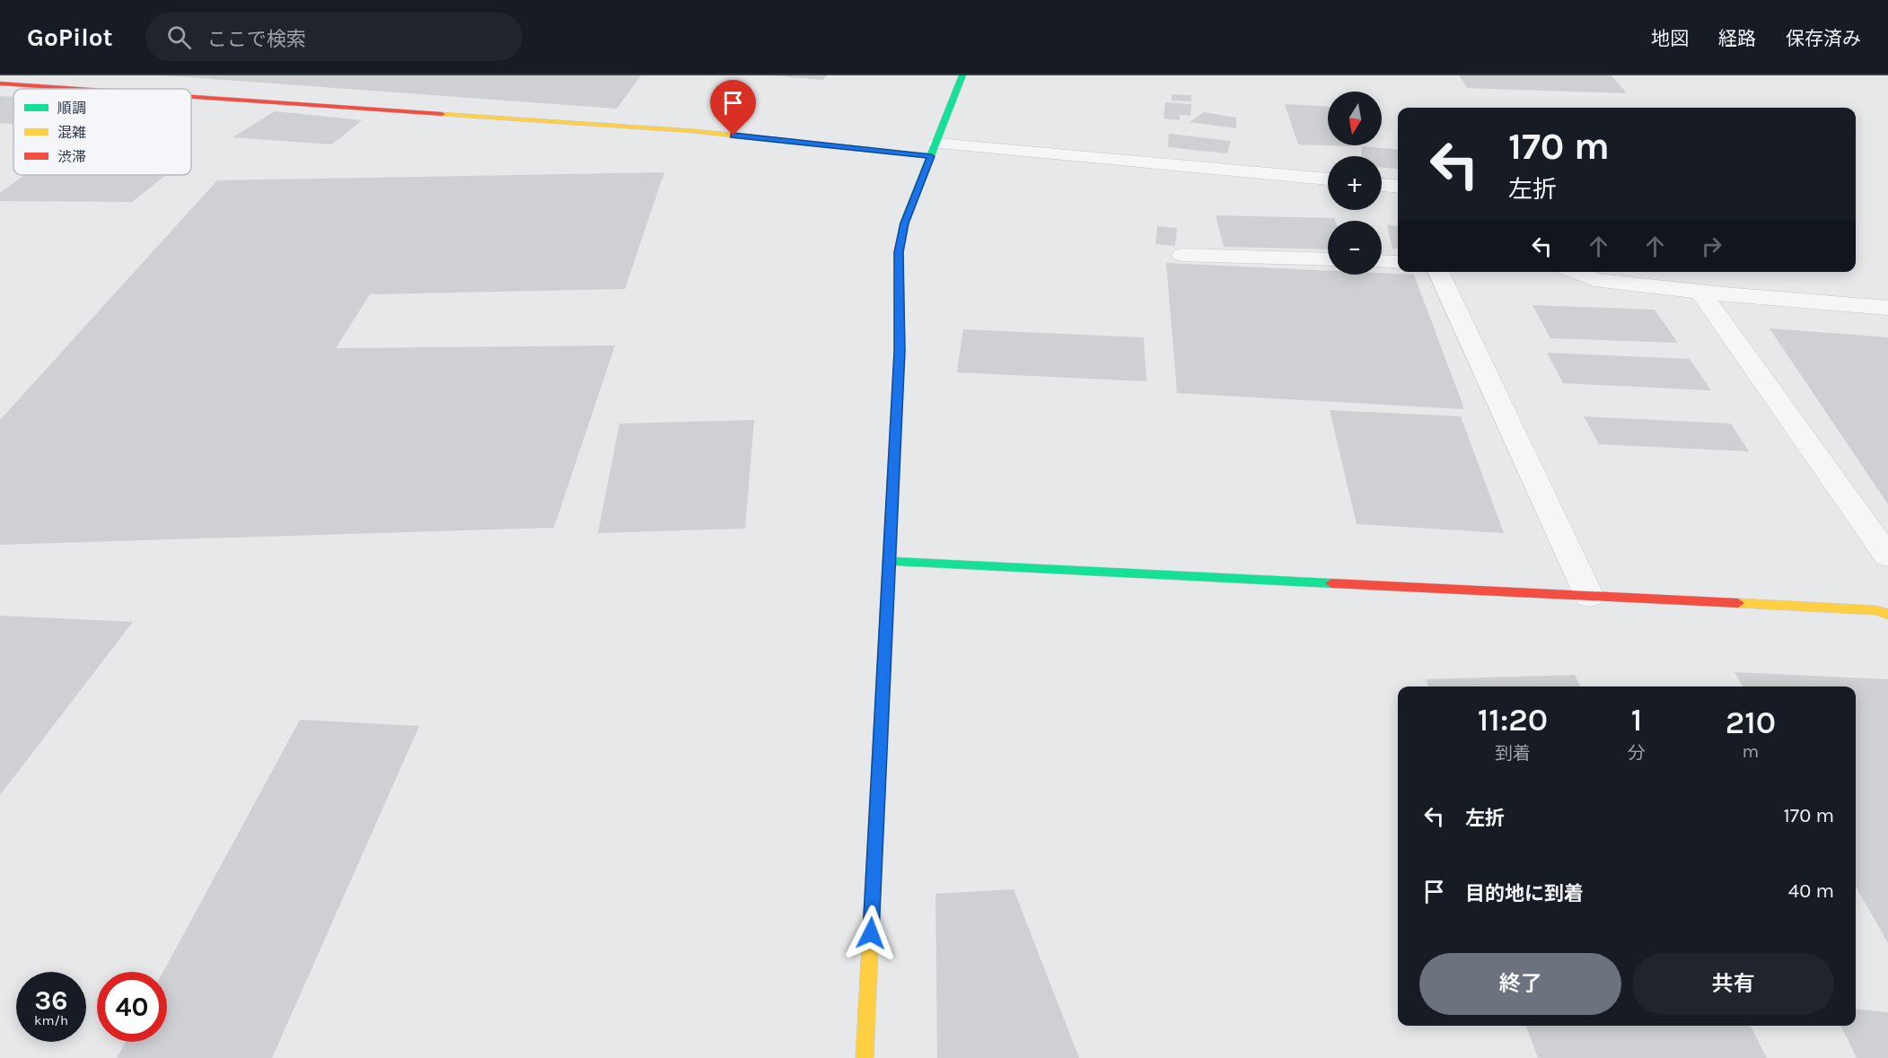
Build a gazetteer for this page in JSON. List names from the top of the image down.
{
  "legend": ["順調", "混雑", "渋滞"],
  "north": "bottom",
  "page": {
    "header": "GoPilot",
    "search": "ここで検索",
    "nav": ["地図", "経路", "保存済み"],
    "map_buttons": ["+", "−"],
    "turn": ["170 m", "左折"],
    "eta": [
      "11:20",
      "到着",
      "1",
      "分",
      "210",
      "m"
    ],
    "list": [
      {
        "name": "左折",
        "value": "170 m"
      },
      {
        "name": "目的地に到着",
        "value": "40 m"
      }
    ],
    "buttons": ["終了", "共有"],
    "speed": "36 km/h",
    "limit": "40"
  }
}
